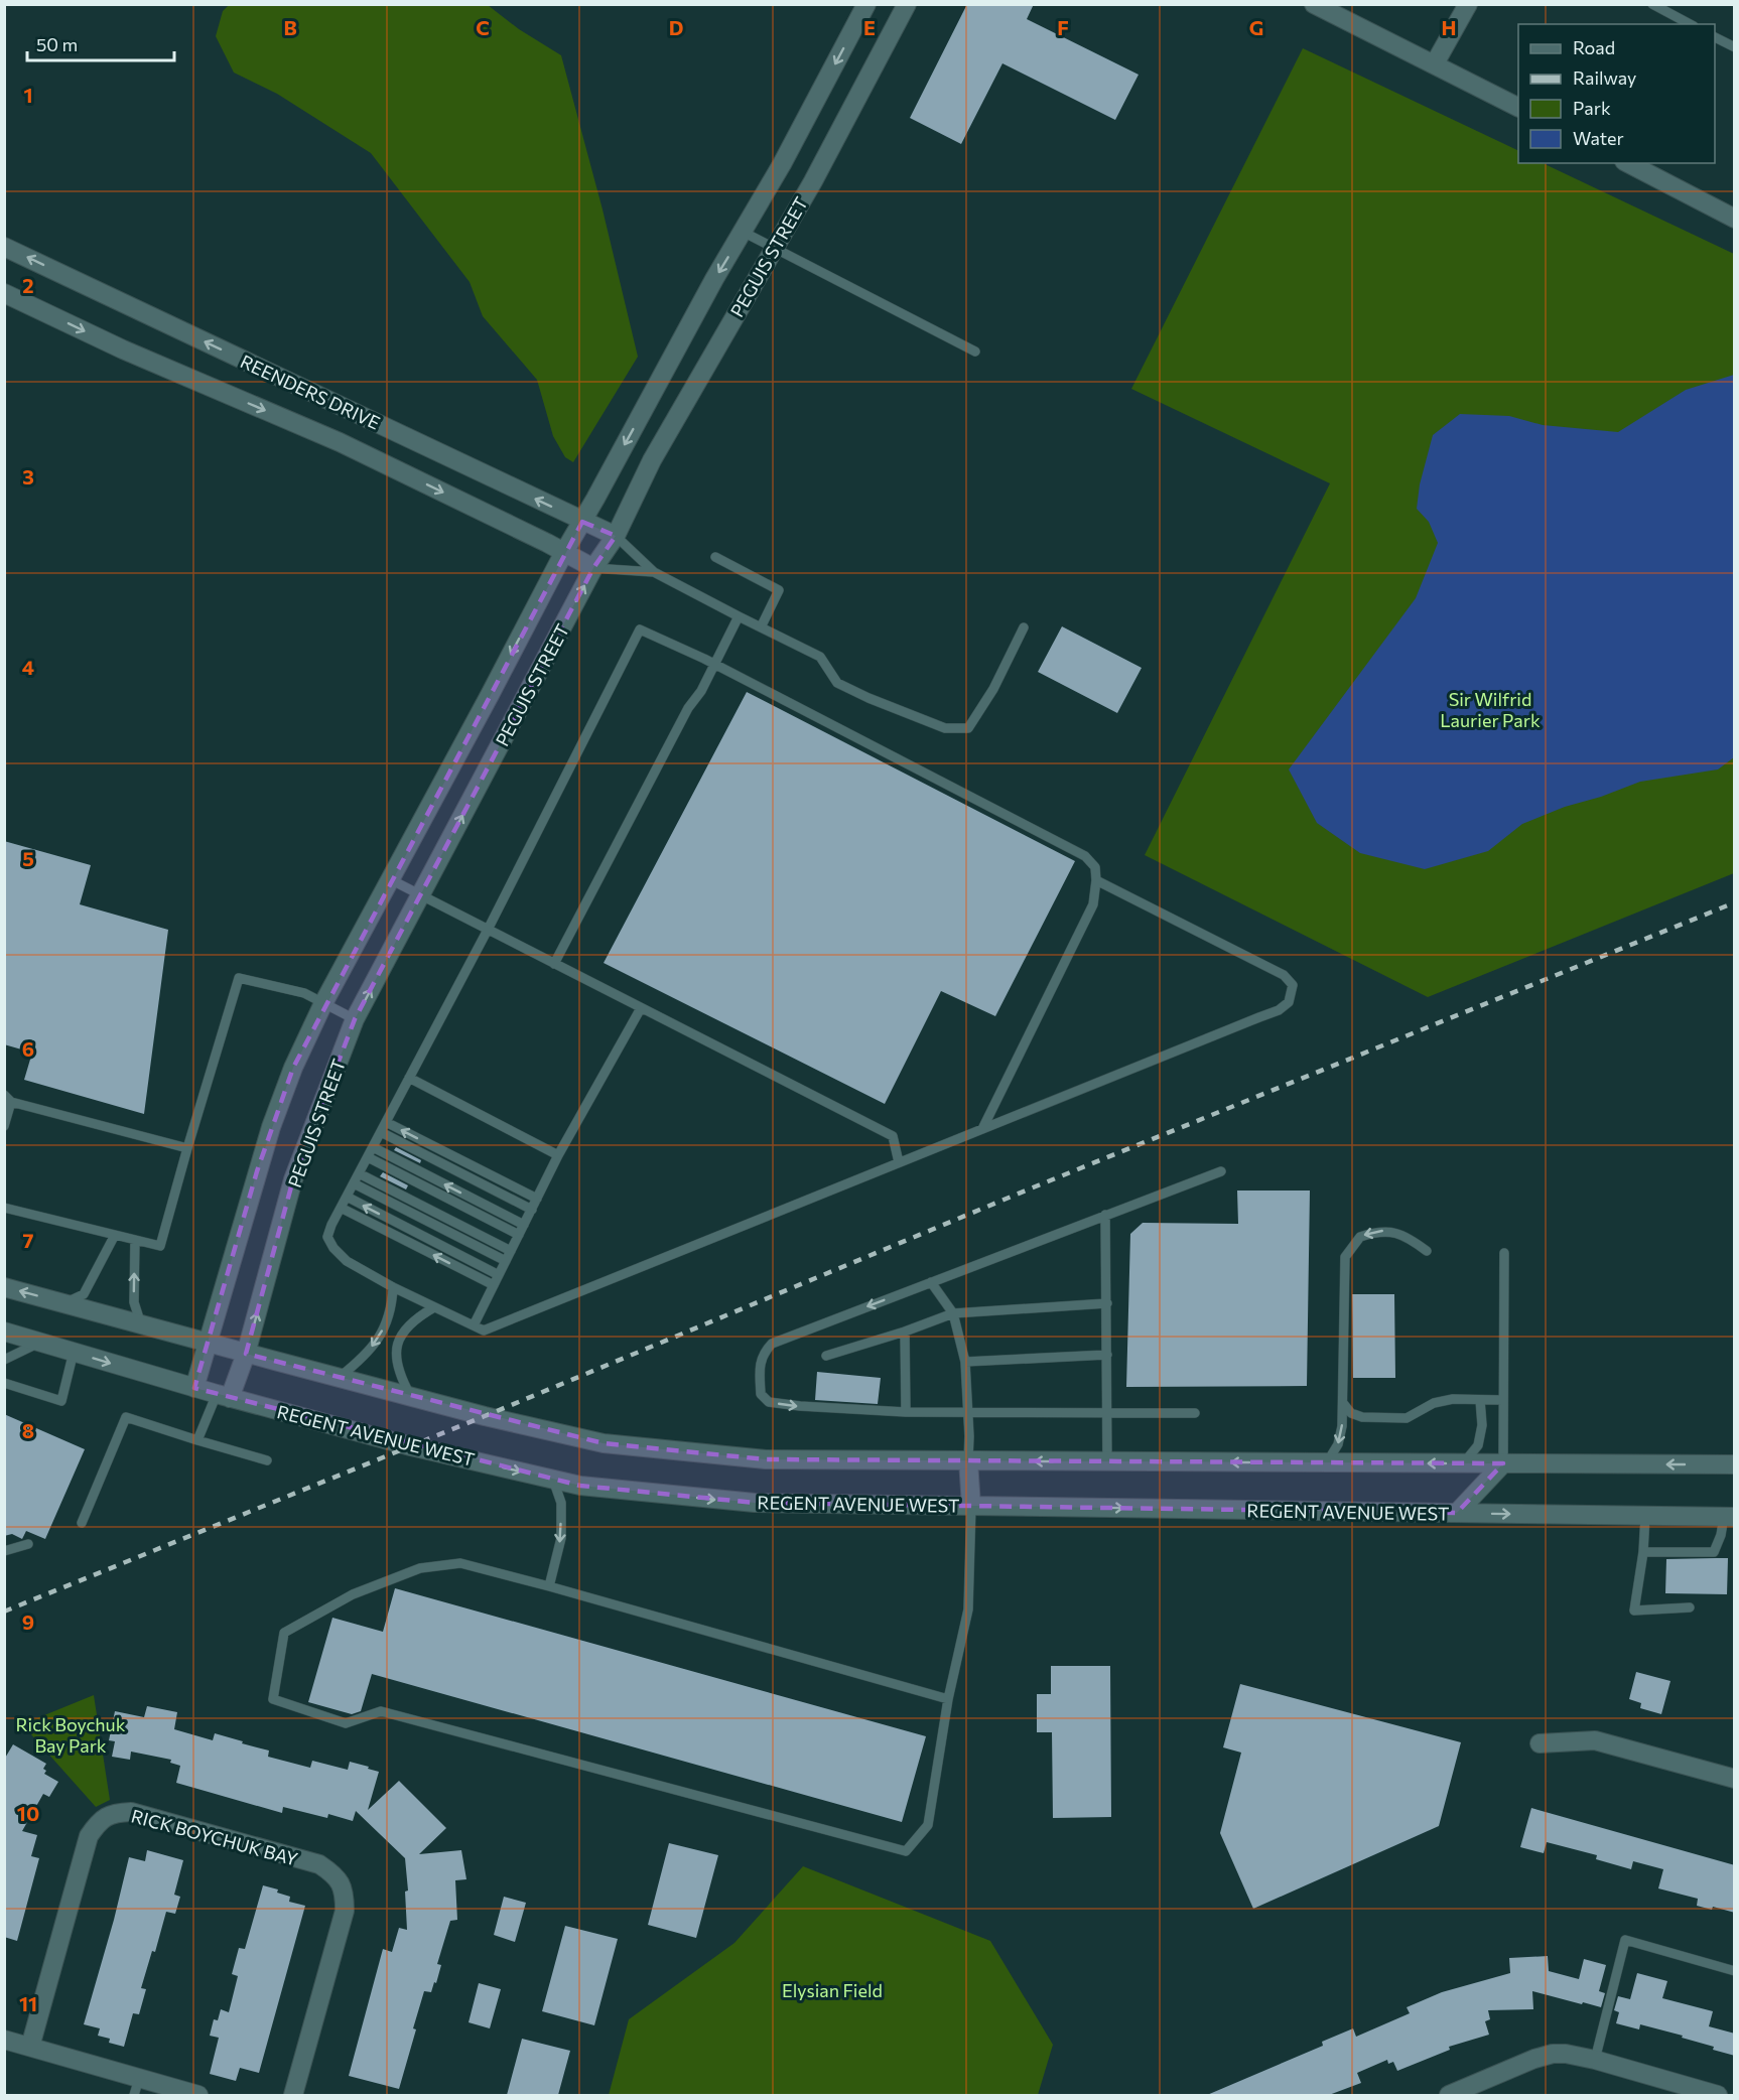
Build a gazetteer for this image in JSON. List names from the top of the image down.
{
  "streets": {
    "street": [
      "PEGUIS STREET",
      "REENDERS DRIVE",
      "REGENT AVENUE WEST",
      "RICK BOYCHUK BAY"
    ]
  },
  "crossings": [
    ["PEGUIS STREET", "REENDERS DRIVE"],
    ["PEGUIS STREET", "REGENT AVENUE WEST"]
  ],
  "parks": ["Sir Wilfrid Laurier Park", "Rick Boychuk Bay Park", "Elysian Field"],
  "legend": [
    "Road",
    "Railway",
    "Park",
    "Water"
  ],
  "scale_bar": "50 m",
  "grid": {
    "columns": [
      "B",
      "C",
      "D",
      "E",
      "F",
      "G",
      "H"
    ],
    "rows": [
      "1",
      "2",
      "3",
      "4",
      "5",
      "6",
      "7",
      "8",
      "9",
      "10",
      "11"
    ]
  }
}
